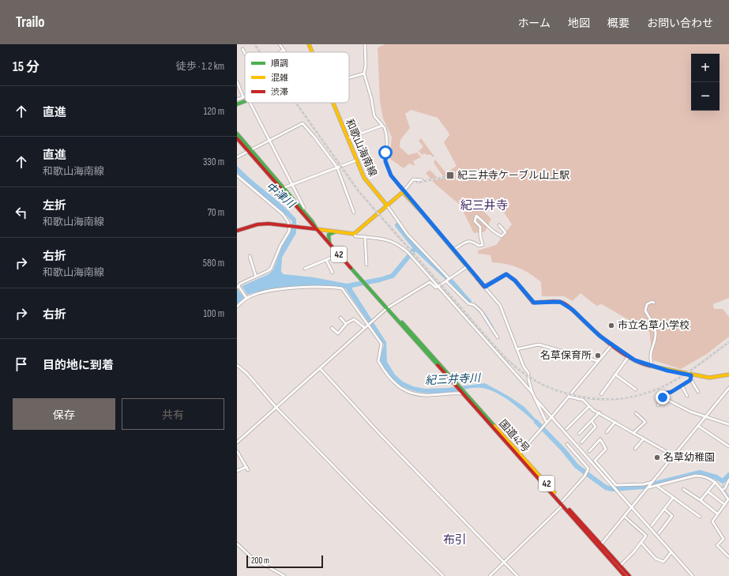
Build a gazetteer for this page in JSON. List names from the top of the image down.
{
  "streets": {
    "main road": ["和歌山海南線", "42", "国道42号"]
  },
  "districts": ["紀三井寺", "布引"],
  "water": ["中津川", "紀三井寺川"],
  "places": {
    "transit": ["紀三井寺ケーブル山上駅"],
    "other": ["市立名草小学校", "名草保育所", "名草幼稚園"]
  },
  "legend": ["順調", "混雑", "渋滞"],
  "scale_bar": "200 m",
  "page": {
    "header": "Trailo",
    "nav": [
      "ホーム",
      "地図",
      "概要",
      "お問い合わせ"
    ],
    "heading": ["15 分", "徒歩 · 1.2 km"],
    "map_buttons": ["+", "−"],
    "list": [
      ["直進", "120 m"],
      ["直進", "和歌山海南線", "330 m"],
      ["左折", "和歌山海南線", "70 m"],
      ["右折", "和歌山海南線", "580 m"],
      ["右折", "100 m"],
      "目的地に到着"
    ],
    "buttons": ["保存", "共有"],
    "scale": "200 m"
  }
}
